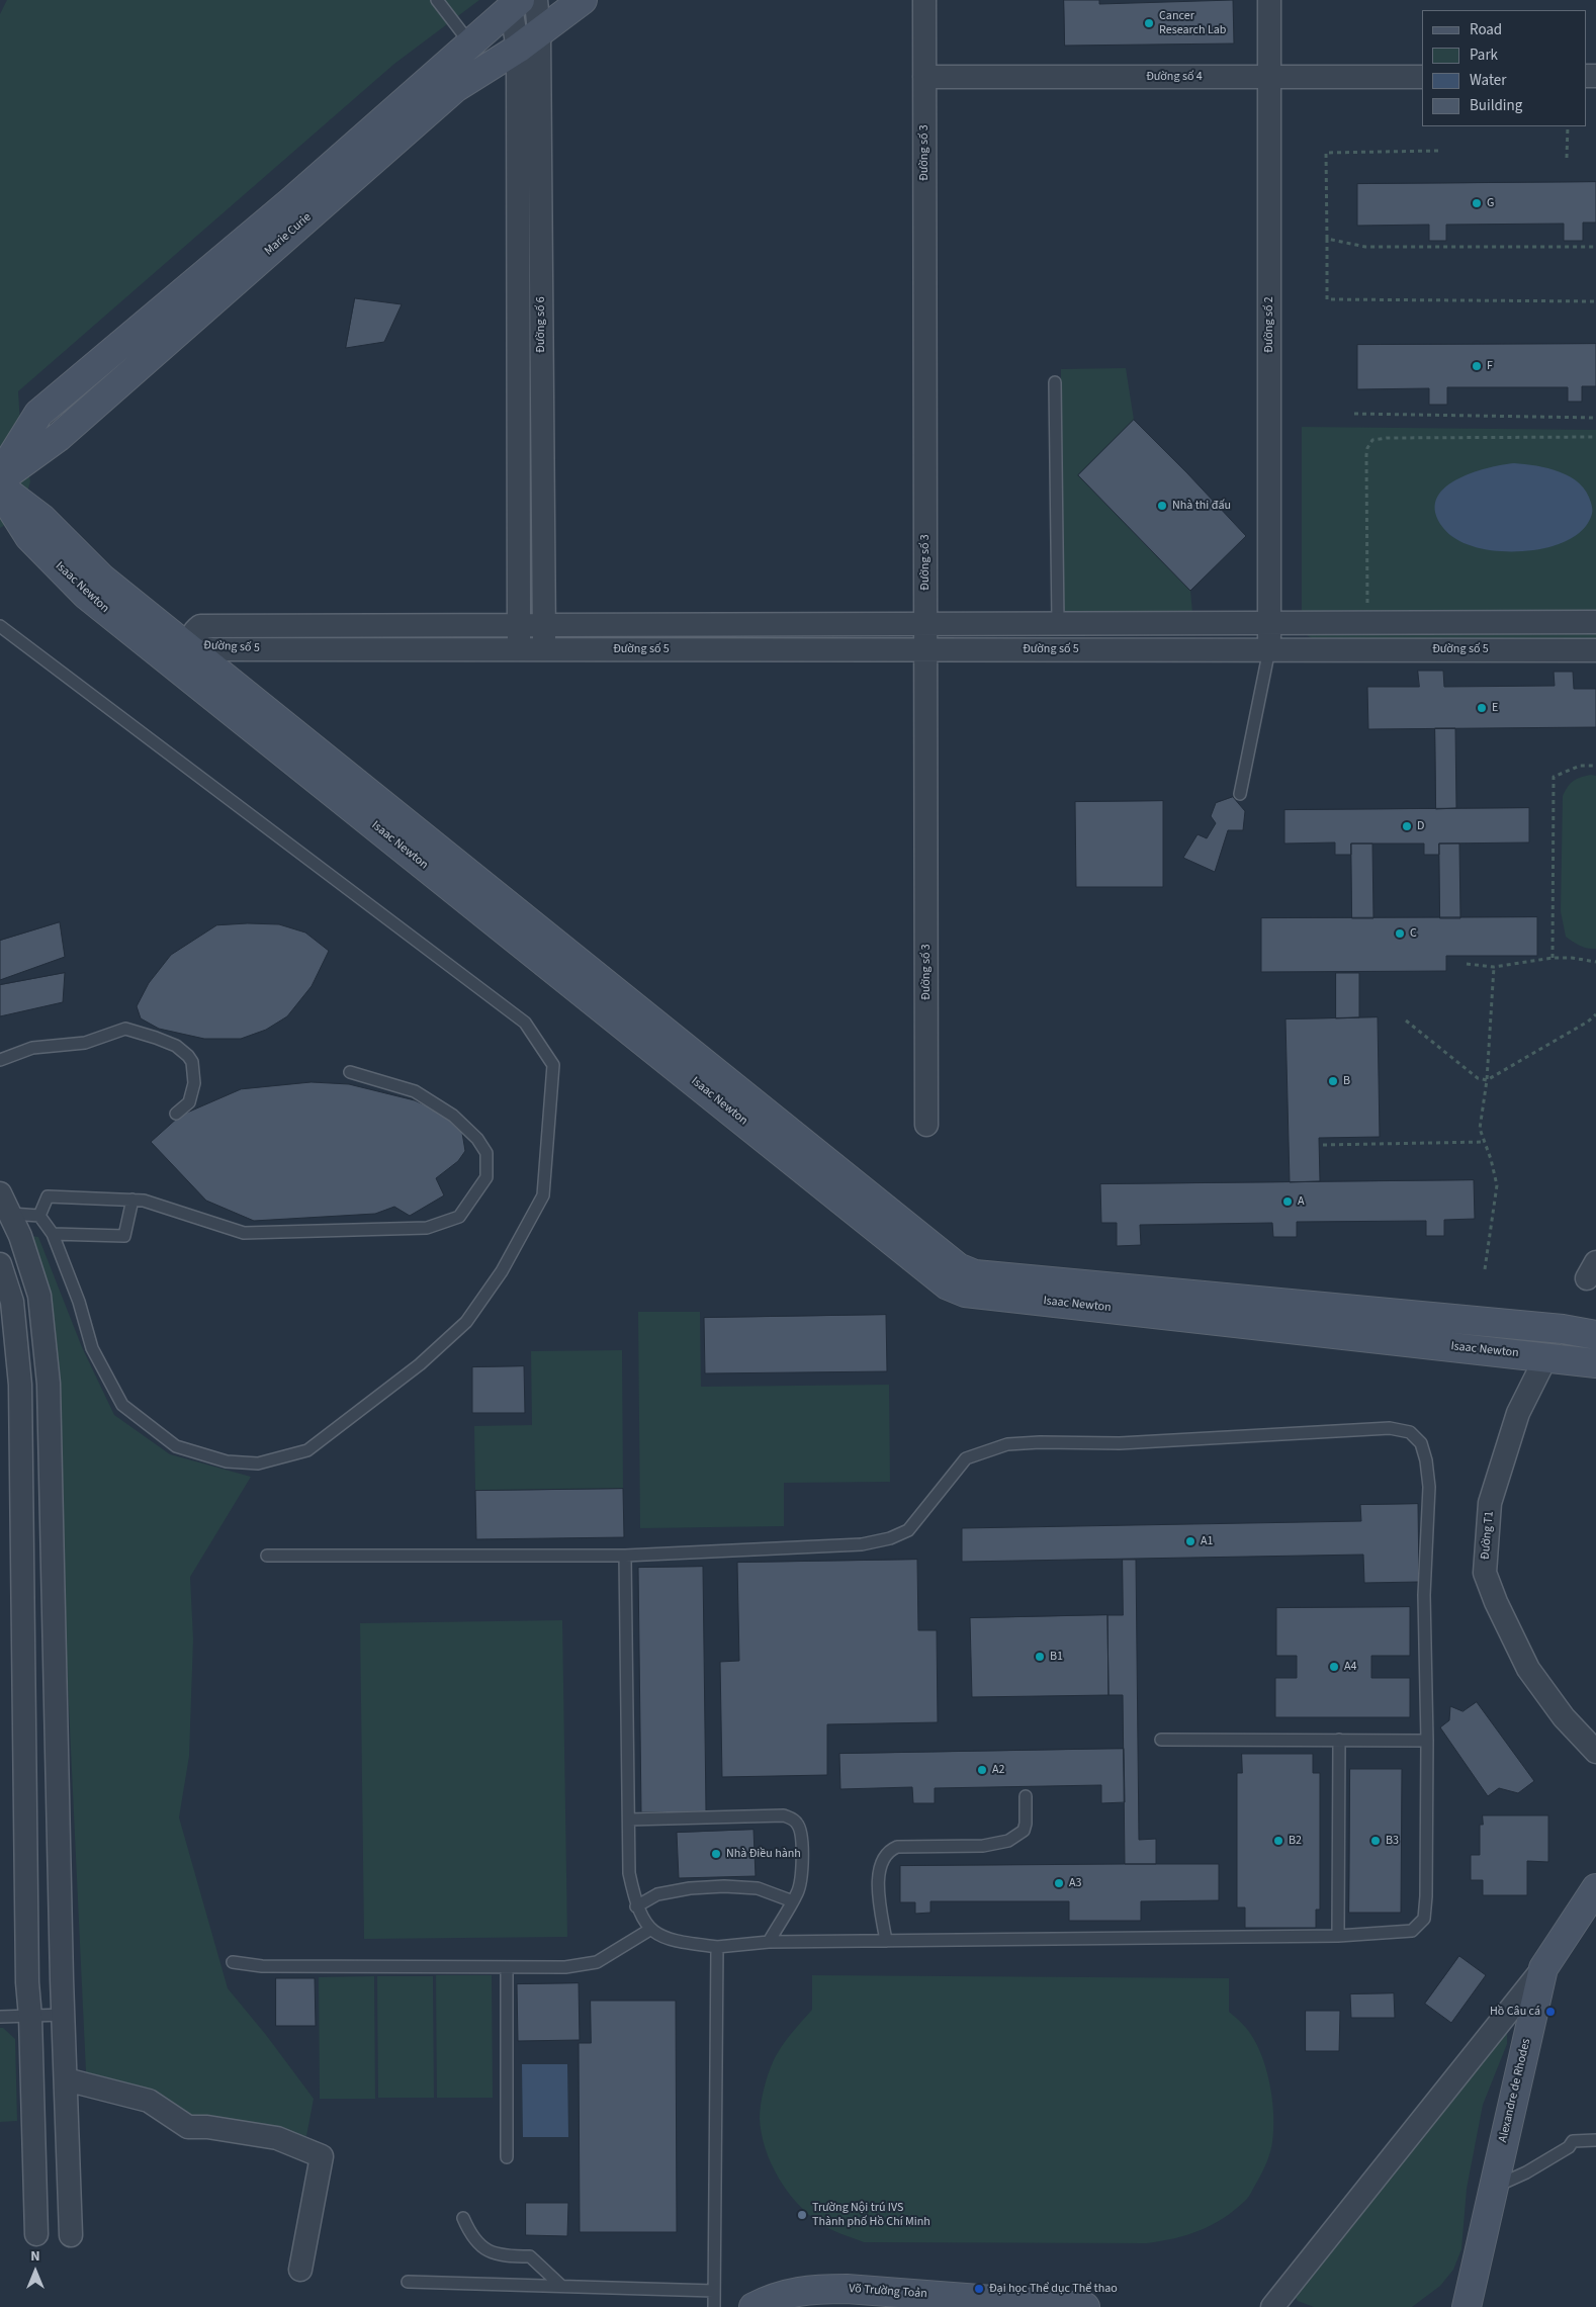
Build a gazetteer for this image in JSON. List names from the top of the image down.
{
  "streets": {
    "street": [
      "Đường số 4",
      "Đường số 3",
      "Marie Curie",
      "Đường số 6",
      "Đường số 2",
      "Isaac Newton",
      "Đường số 5",
      "Đường T1",
      "Alexandre de Rhodes",
      "Võ Trường Toản"
    ]
  },
  "crossings": [
    ["Đường số 4", "Đường số 3"],
    ["Đường số 4", "Đường số 2"],
    ["Đường số 3", "Đường số 5"],
    ["Marie Curie", "Đường số 6"],
    ["Đường số 6", "Đường số 5"],
    ["Đường số 2", "Đường số 5"],
    ["Isaac Newton", "Đường T1"]
  ],
  "places": [
    "Cancer Research Lab",
    "G",
    "F",
    "Nhà thi đấu",
    "E",
    "D",
    "C",
    "B",
    "A",
    "A1",
    "B1",
    "A4",
    "A2",
    "B2",
    "B3",
    "Nhà Điều hành",
    "A3",
    "Hồ Câu cá",
    "Trường Nội trú IVS Thành phố Hồ Chí Minh",
    "Đại học Thể dục Thể thao"
  ],
  "legend": [
    "Road",
    "Park",
    "Water",
    "Building"
  ],
  "north": "top"
}
